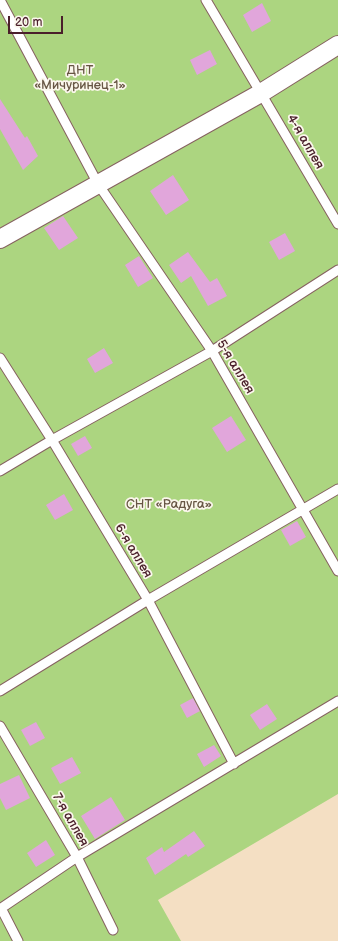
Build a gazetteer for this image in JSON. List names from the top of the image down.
{
  "streets": {
    "lane": [
      "4-я аллея",
      "5-я аллея",
      "6-я аллея",
      "7-я аллея"
    ]
  },
  "parks": ["ДНТ «Мичуринец-1»", "СНТ «Радуга»"],
  "scale_bar": "20 m"
}
